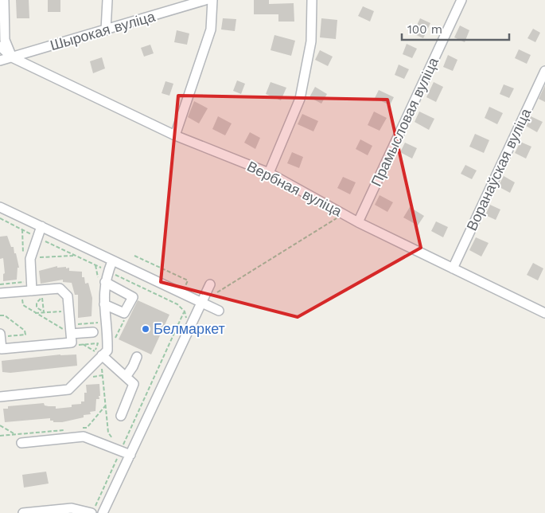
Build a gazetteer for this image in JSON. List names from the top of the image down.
{
  "streets": {
    "street": [
      "Шырокая вуліца",
      "Прамысловая вуліца",
      "Воранаўская вуліца",
      "Вербная вуліца"
    ]
  },
  "crossings": [
    ["Шырокая вуліца", "Вербная вуліца"],
    ["Прамысловая вуліца", "Вербная вуліца"],
    ["Воранаўская вуліца", "Вербная вуліца"]
  ],
  "places": ["Белмаркет"],
  "scale_bar": "100 m"
}
